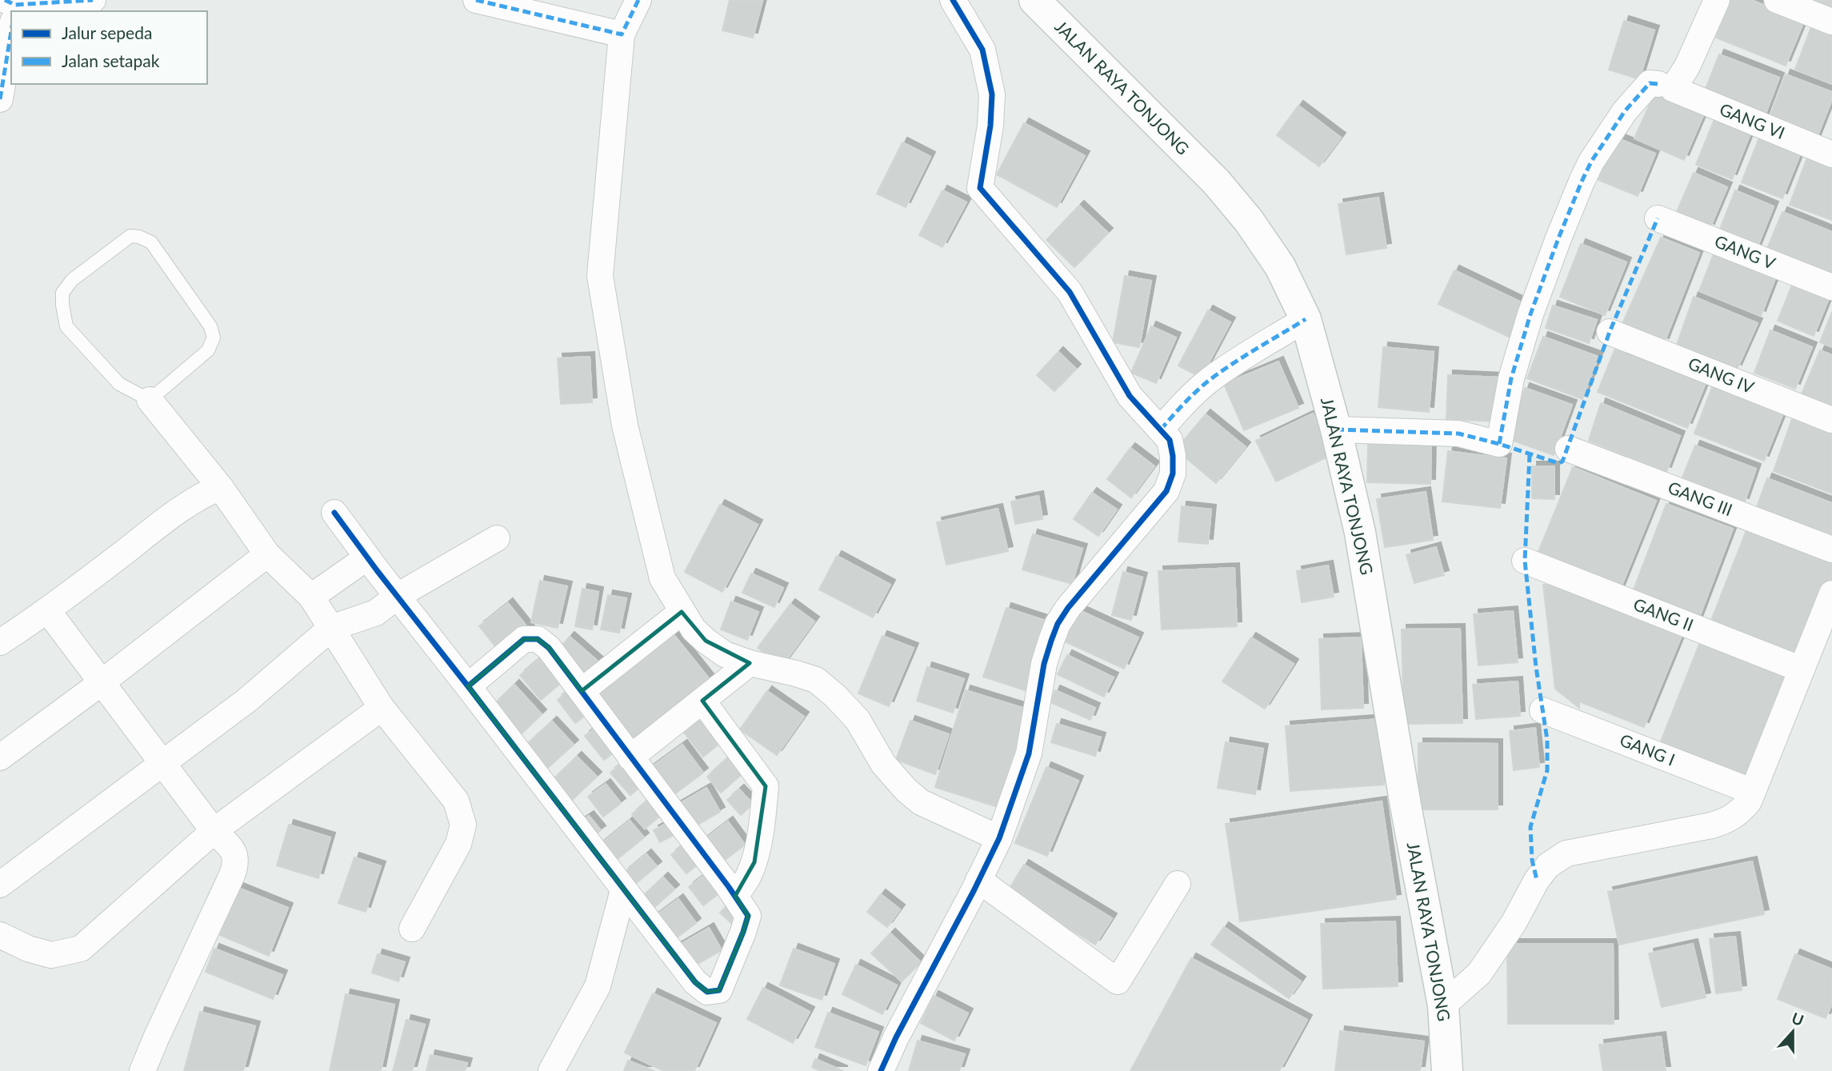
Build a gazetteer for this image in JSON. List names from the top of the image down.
{
  "streets": {
    "main road": ["JALAN RAYA TONJONG"],
    "street": [
      "GANG VI",
      "GANG V",
      "GANG IV",
      "GANG III",
      "GANG II",
      "GANG I"
    ]
  },
  "legend": ["Jalur sepeda", "Jalan setapak"],
  "north": "top"
}
